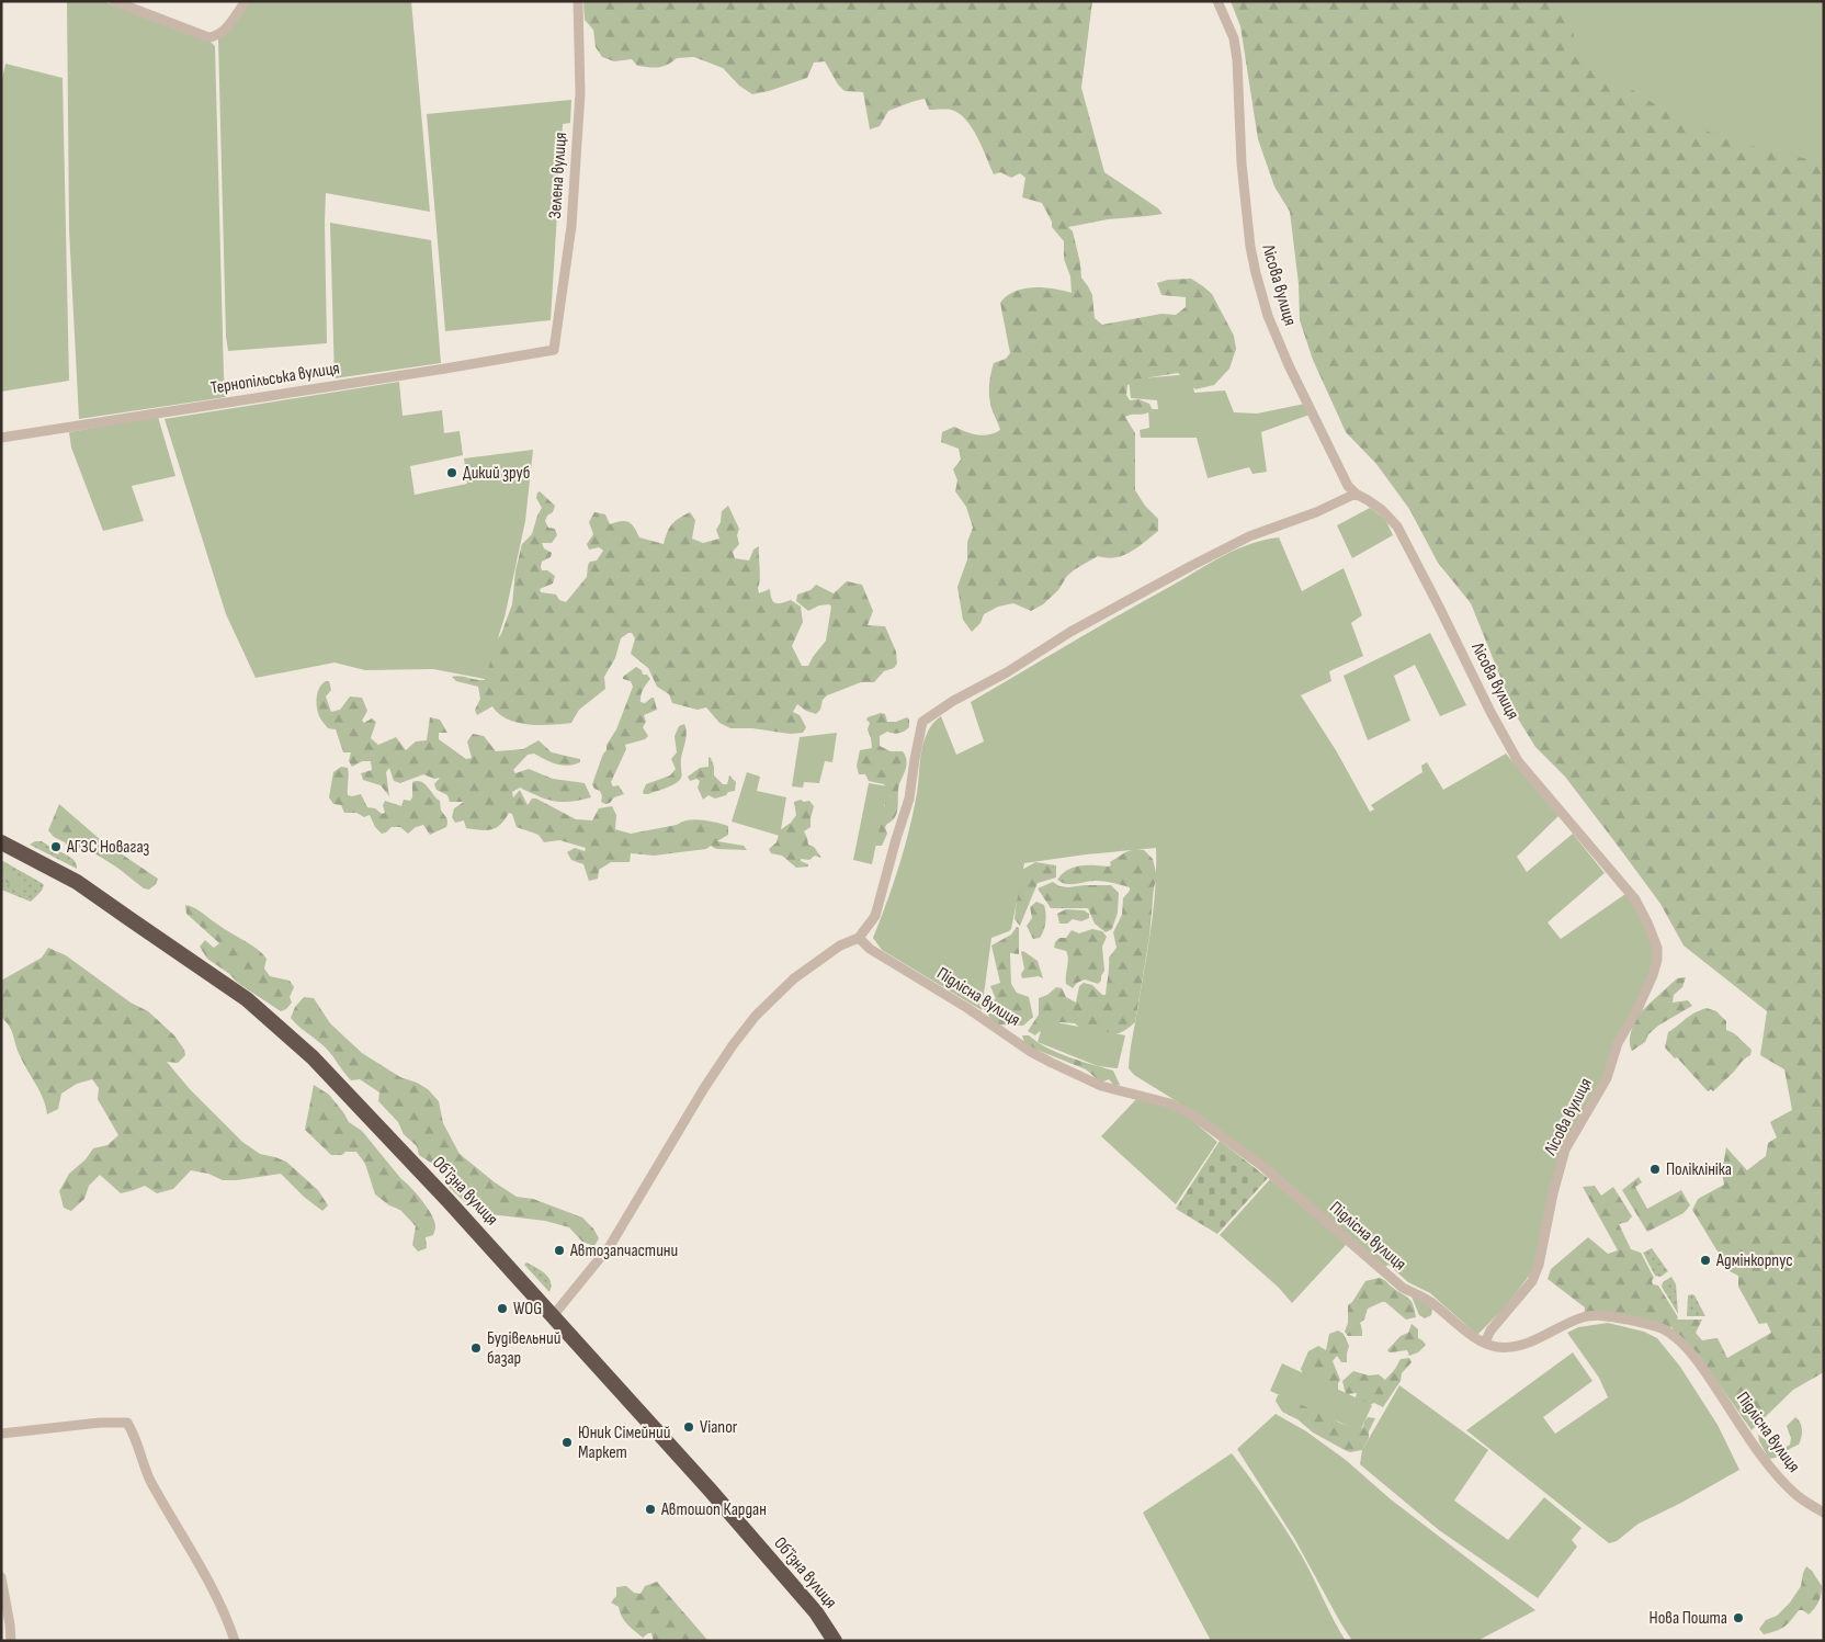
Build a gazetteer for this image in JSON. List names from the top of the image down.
{
  "streets": {
    "highway": ["Обʼїзна вулиця"],
    "street": [
      "Зелена вулиця",
      "Лісова вулиця",
      "Тернопільська вулиця",
      "Підлісна вулиця"
    ]
  },
  "crossings": [
    ["Зелена вулиця", "Тернопільська вулиця"],
    ["Лісова вулиця", "Підлісна вулиця"]
  ],
  "places": [
    "Дикий зруб",
    "АГЗС Новагаз",
    "Поліклініка",
    "Автозапчастини",
    "Адмінкорпус",
    "WOG",
    "Будівельний базар",
    "Vianor",
    "Юник Сімейний Маркет",
    "Автошоп Кардан",
    "Нова Пошта"
  ]
}
